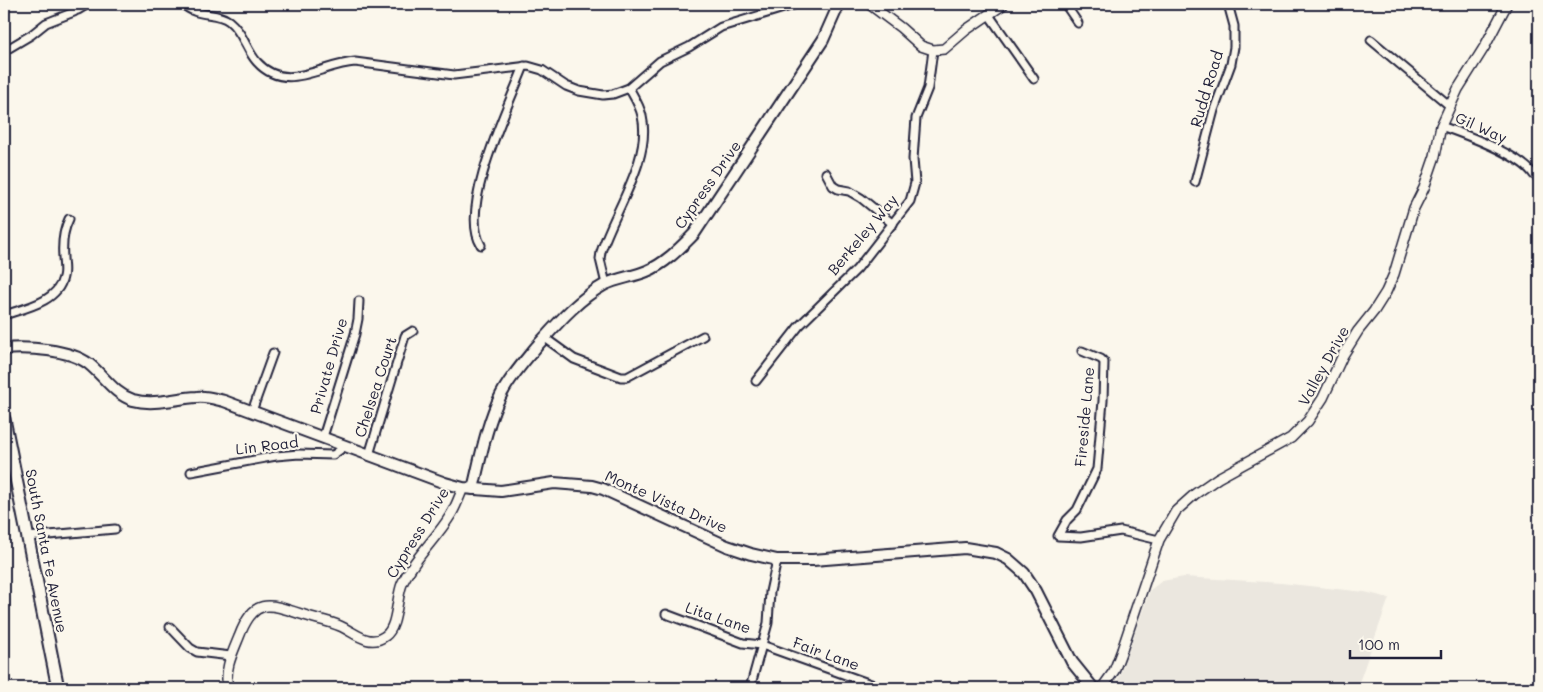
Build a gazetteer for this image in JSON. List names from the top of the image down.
{
  "streets": {
    "main road": ["Cypress Drive", "Monte Vista Drive", "South Santa Fe Avenue"],
    "street": [
      "Rudd Road",
      "Gil Way",
      "Berkeley Way",
      "Private Drive",
      "Valley Drive",
      "Chelsea Court",
      "Fireside Lane",
      "Lin Road",
      "Lita Lane",
      "Fair Lane"
    ]
  },
  "crossings": [
    ["Gil Way", "Valley Drive"],
    ["Cypress Drive", "Monte Vista Drive"],
    ["Private Drive", "Monte Vista Drive"],
    ["Valley Drive", "Fireside Lane"],
    ["Chelsea Court", "Monte Vista Drive"],
    ["Lin Road", "Monte Vista Drive"],
    ["Monte Vista Drive", "Lita Lane"],
    ["Lita Lane", "Fair Lane"]
  ],
  "scale_bar": "100 m"
}
